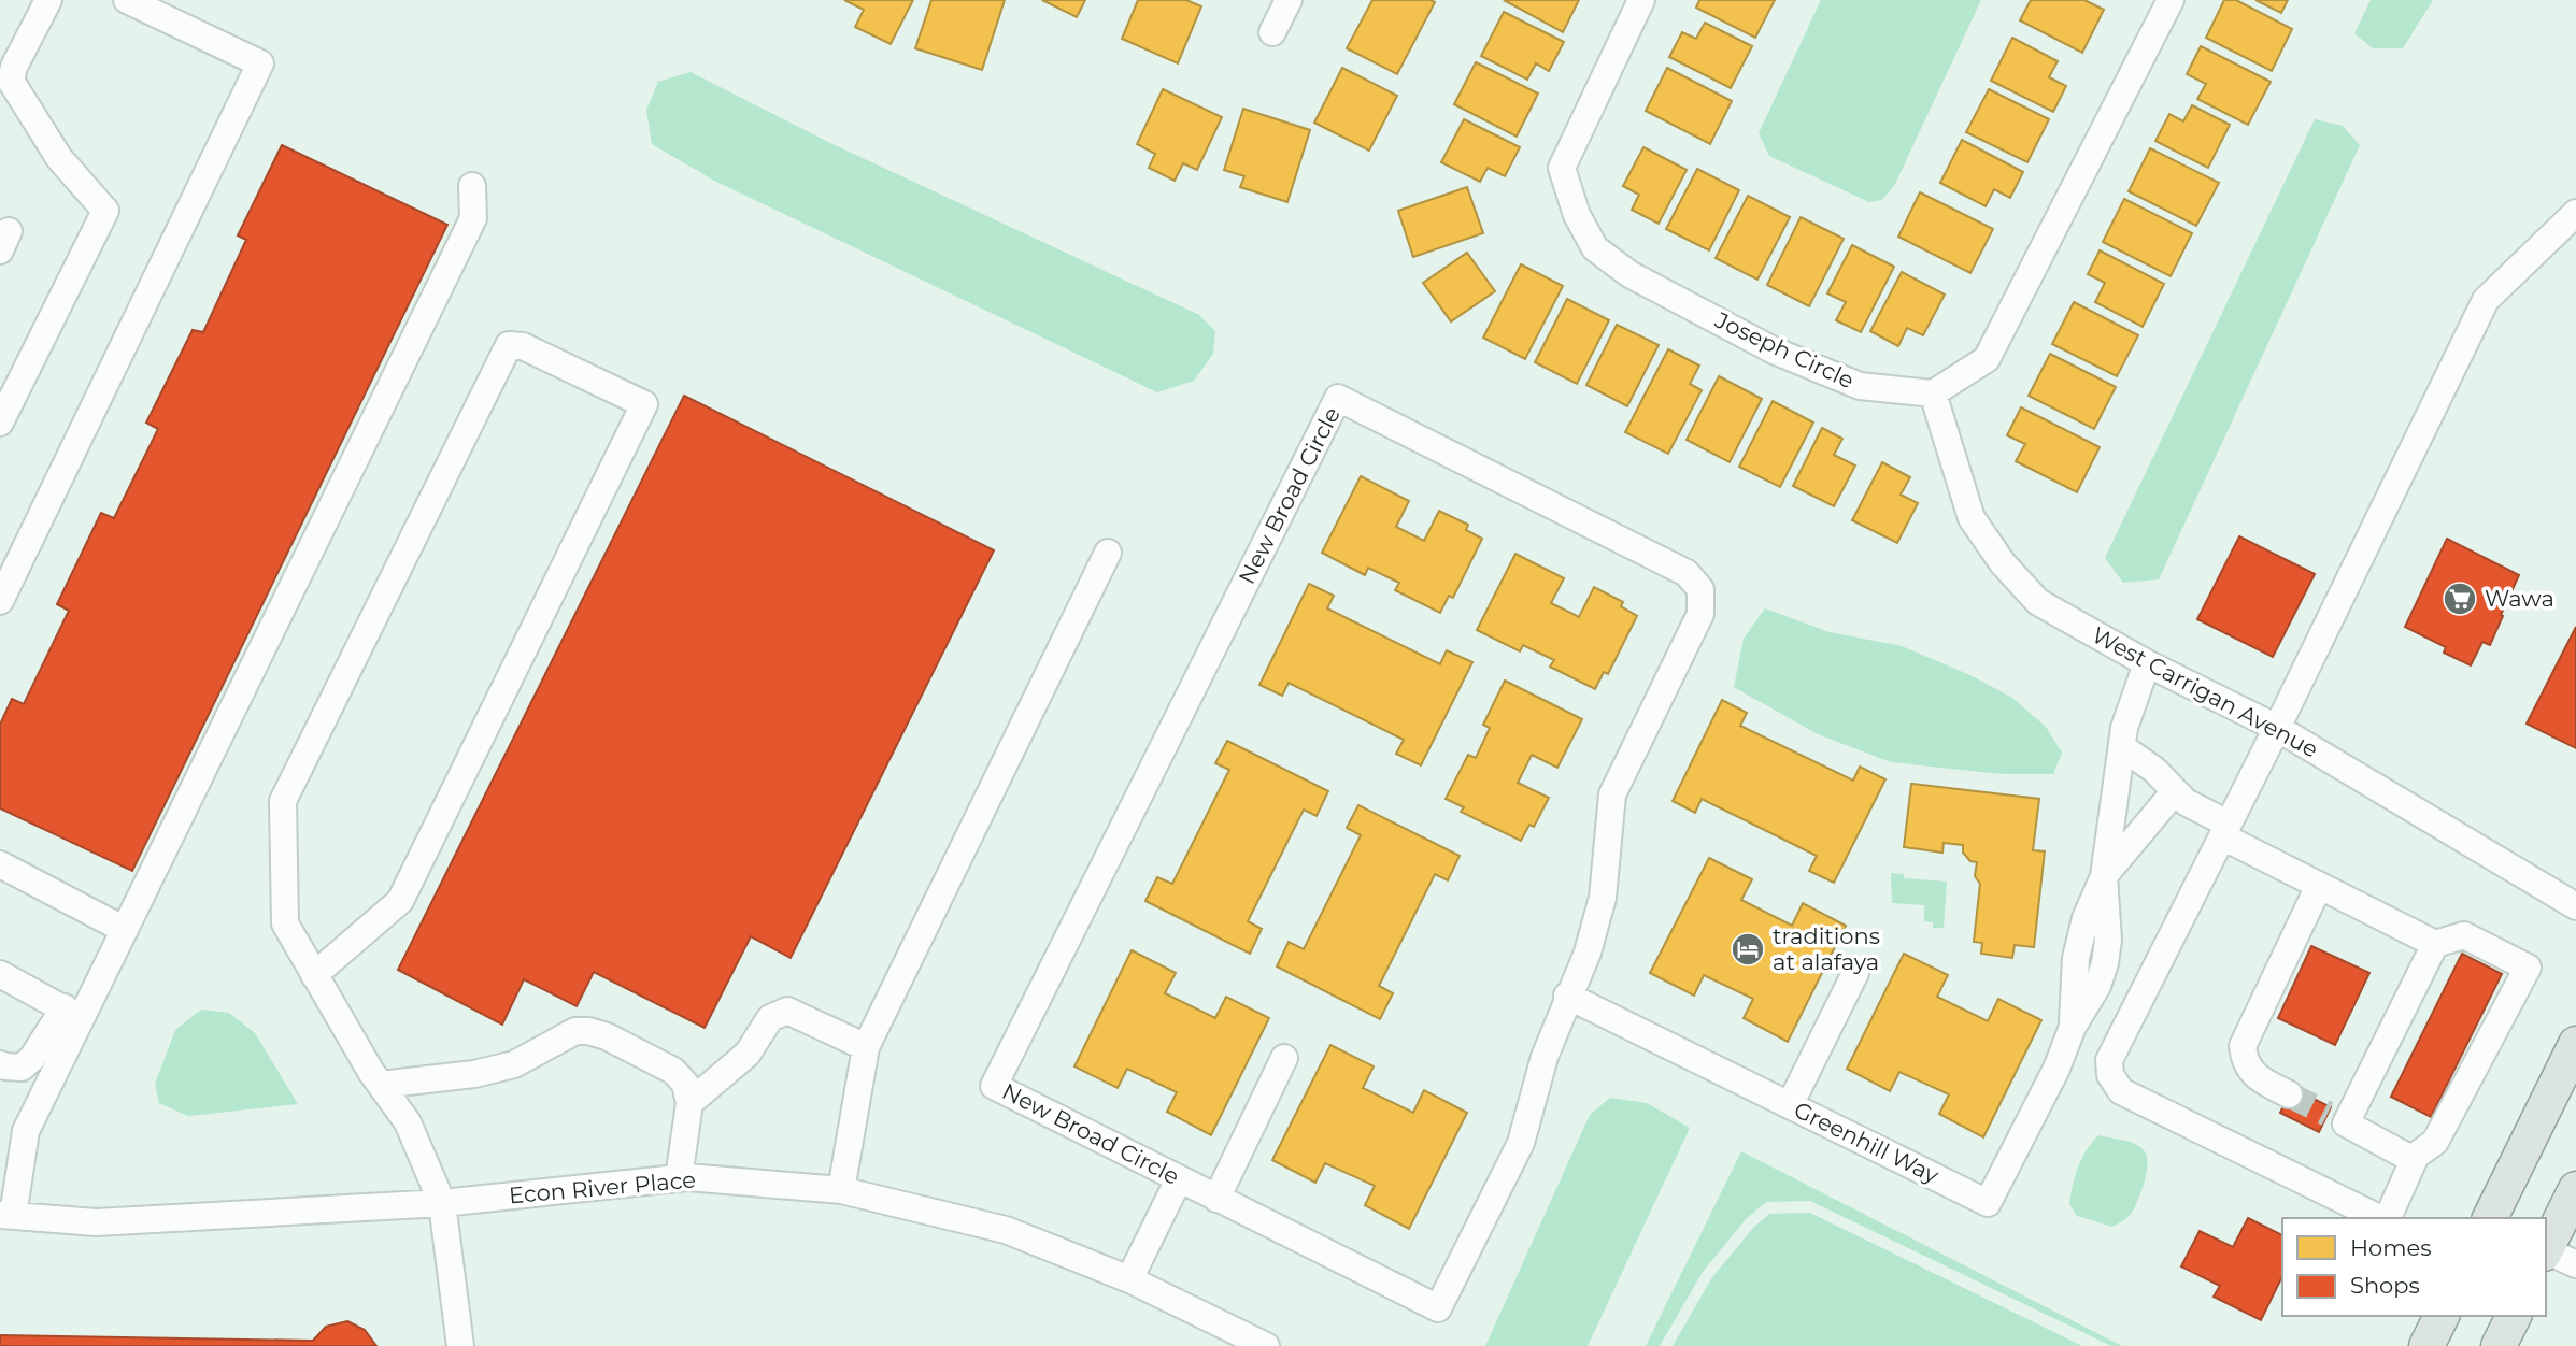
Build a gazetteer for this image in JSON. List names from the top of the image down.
{
  "streets": {
    "street": [
      "Joseph Circle",
      "New Broad Circle",
      "West Carrigan Avenue",
      "Greenhill Way",
      "Econ River Place"
    ]
  },
  "crossings": [
    ["Joseph Circle", "West Carrigan Avenue"],
    ["New Broad Circle", "Greenhill Way"],
    ["West Carrigan Avenue", "Greenhill Way"]
  ],
  "places": {
    "supermarket": ["Wawa"],
    "hotel": ["traditions at alafaya"]
  },
  "legend": ["Homes", "Shops"]
}
